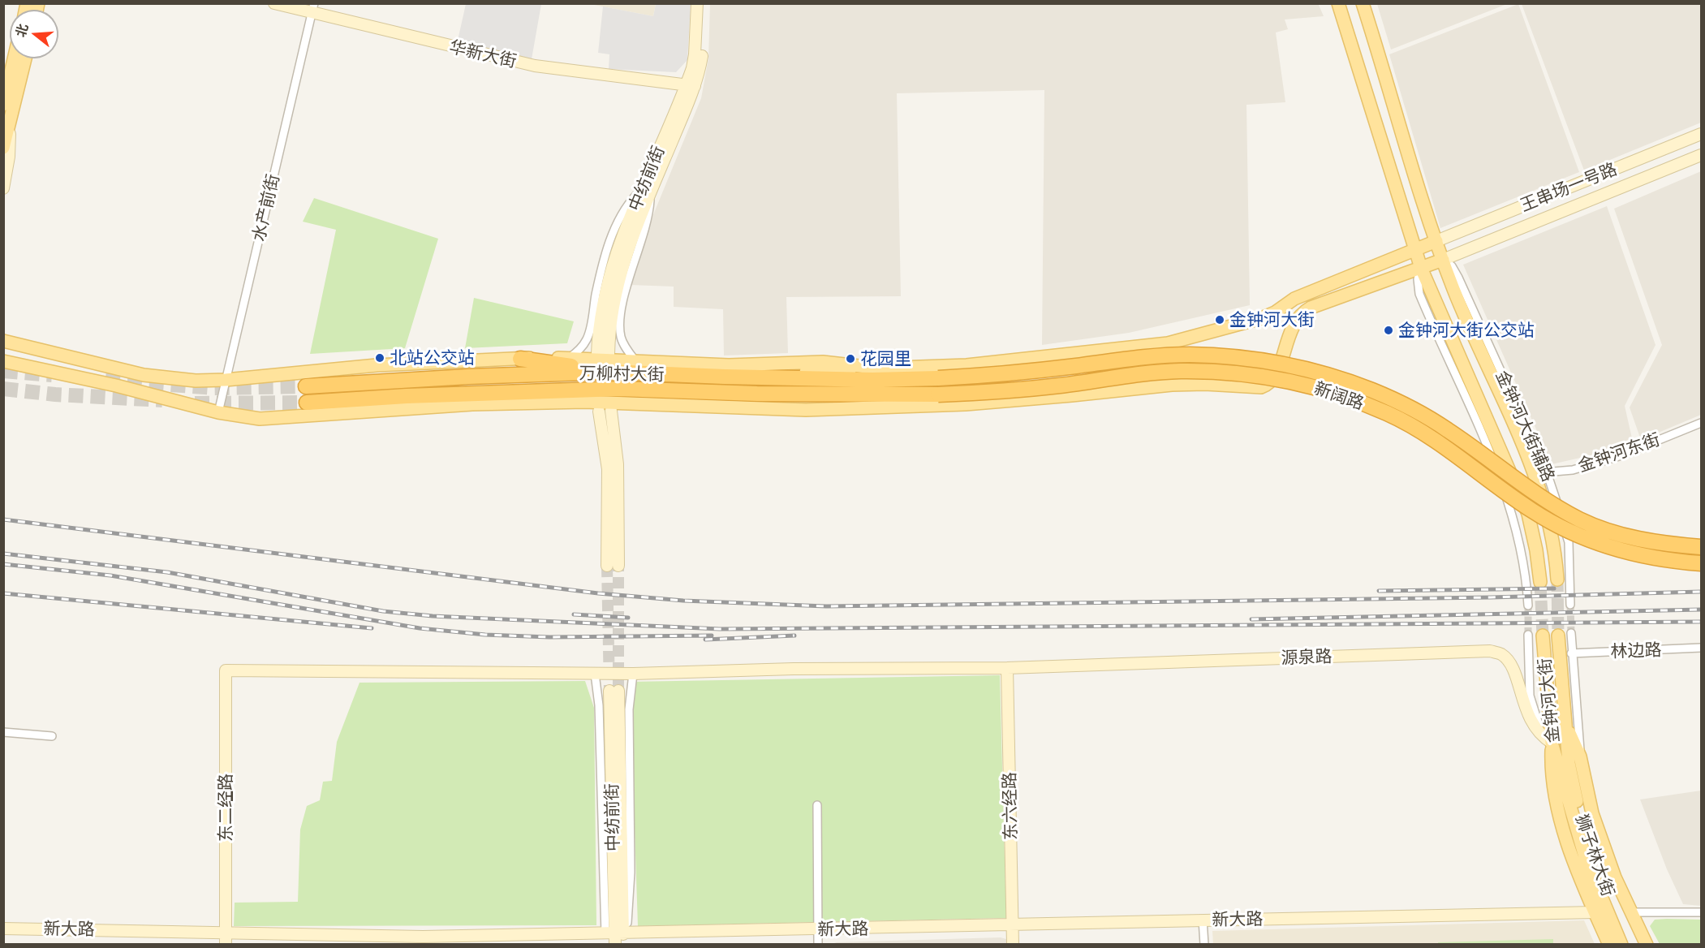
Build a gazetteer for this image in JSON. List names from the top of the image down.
{
  "streets": {
    "highway": ["万柳村大街", "新阔路"],
    "main road": ["金钟河大街", "狮子林大街"],
    "street": [
      "华新大街",
      "中纺前街",
      "王串场一号路",
      "水产前街",
      "金钟河大街辅路",
      "金钟河东街",
      "林边路",
      "源泉路",
      "东六经路",
      "东二经路",
      "新大路"
    ]
  },
  "crossings": [
    ["华新大街", "中纺前街"],
    ["华新大街", "水产前街"],
    ["王串场一号路", "金钟河大街辅路"],
    ["万柳村大街", "新阔路"],
    ["金钟河大街辅路", "金钟河东街"],
    ["源泉路", "金钟河大街"],
    ["源泉路", "东六经路"],
    ["源泉路", "东二经路"],
    ["金钟河大街", "狮子林大街"],
    ["东六经路", "新大路"],
    ["东二经路", "新大路"]
  ],
  "places": [
    "金钟河大街",
    "金钟河大街公交站",
    "北站公交站",
    "花园里"
  ],
  "north": "left"
}
